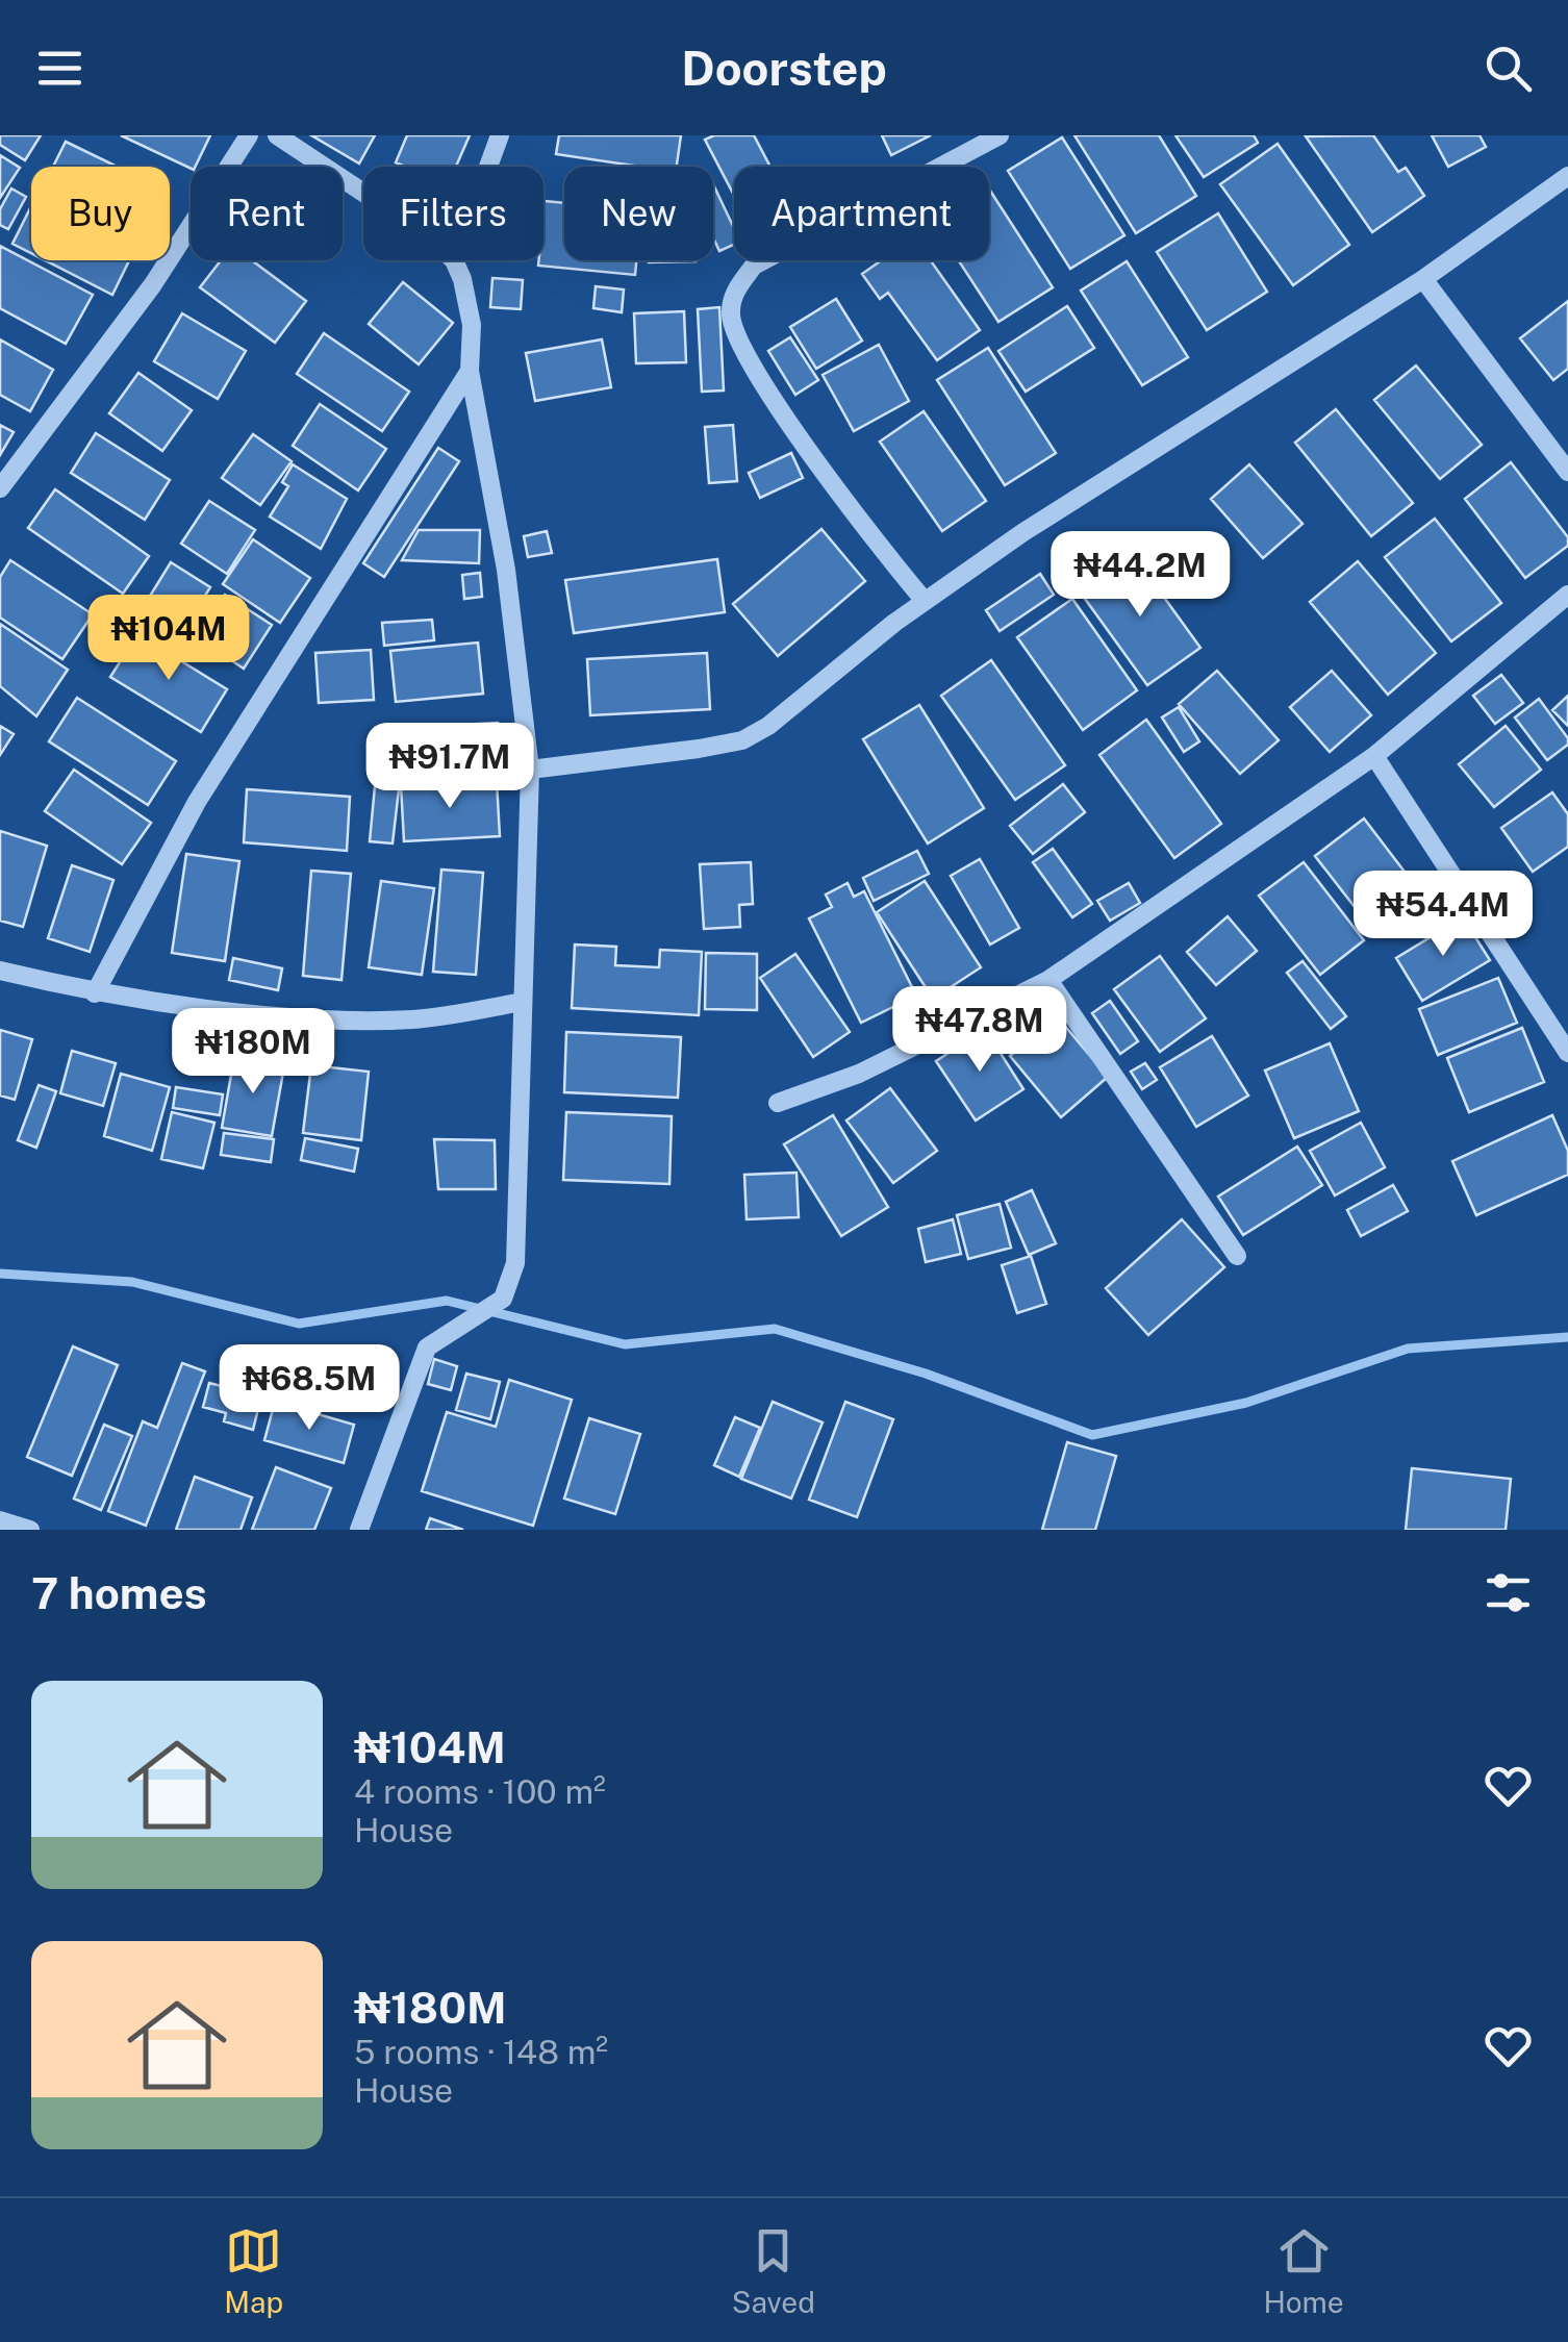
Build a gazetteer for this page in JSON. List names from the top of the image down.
{
  "page": {
    "header": "Doorstep",
    "chip": [
      "Buy",
      "Rent",
      "Filters",
      "New",
      "Apartment"
    ],
    "price": [
      "₦44.2M",
      "₦104M",
      "₦91.7M",
      "₦54.4M",
      "₦47.8M",
      "₦180M",
      "₦68.5M"
    ],
    "heading": "7 homes",
    "list": [
      {
        "name": "₦104M",
        "note": "4 rooms · 100 m² · House"
      },
      {
        "name": "₦180M",
        "note": "5 rooms · 148 m² · House"
      }
    ],
    "tabs": ["Map", "Saved", "Home"]
  }
}
